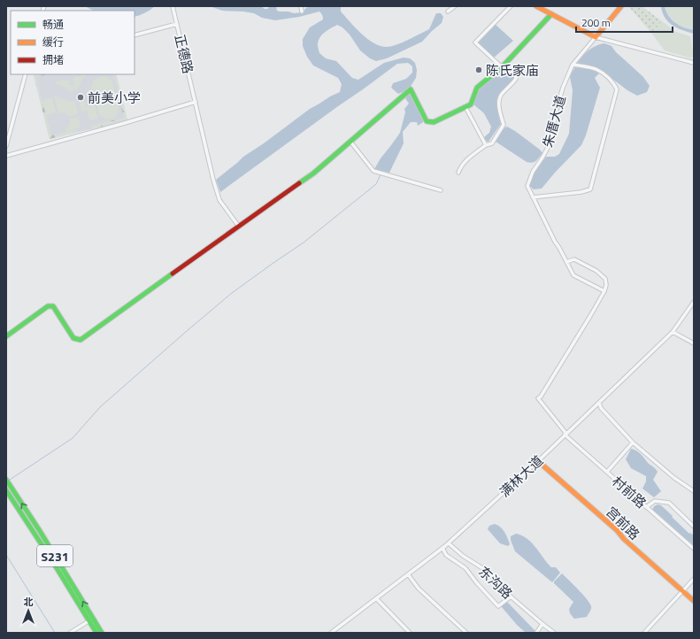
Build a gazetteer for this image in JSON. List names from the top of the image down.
{
  "streets": {
    "street": [
      "正德路",
      "朱厝大道",
      "满林大道",
      "村前路",
      "宫前路",
      "S231",
      "东沟路"
    ]
  },
  "crossings": [
    ["朱厝大道", "村前路"],
    ["满林大道", "村前路"],
    ["满林大道", "宫前路"],
    ["满林大道", "东沟路"]
  ],
  "places": ["陈氏家庙", "前美小学"],
  "legend": ["畅通", "缓行", "拥堵"],
  "scale_bar": "200 m",
  "north": "top"
}
